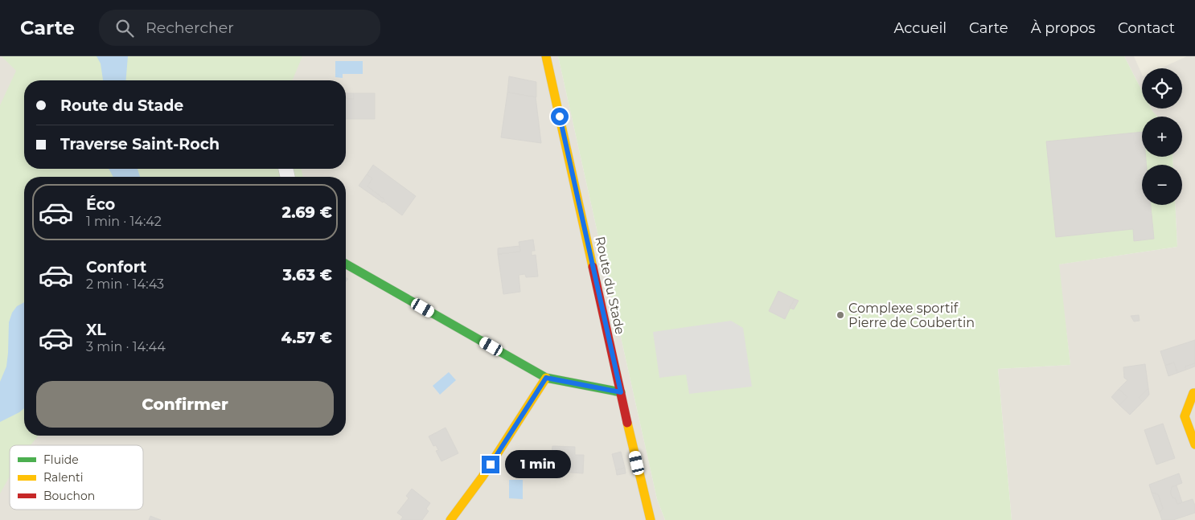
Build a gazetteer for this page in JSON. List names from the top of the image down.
{
  "streets": {
    "street": ["Route du Stade"]
  },
  "places": ["Complexe sportif Pierre de Coubertin"],
  "legend": ["Fluide", "Ralenti", "Bouchon"],
  "page": {
    "header": "Carte",
    "search": "Rechercher",
    "nav": [
      "Accueil",
      "Carte",
      "À propos",
      "Contact"
    ],
    "map_buttons": ["+", "−"],
    "banner": ["Route du Stade", "Traverse Saint-Roch"],
    "list": [
      {
        "name": "Éco",
        "note": "1 min · 14:42",
        "value": "2.69 €"
      },
      {
        "name": "Confort",
        "note": "2 min · 14:43",
        "value": "3.63 €"
      },
      {
        "name": "XL",
        "note": "3 min · 14:44",
        "value": "4.57 €"
      }
    ],
    "buttons": "Confirmer",
    "bubble": "1 min"
  }
}
